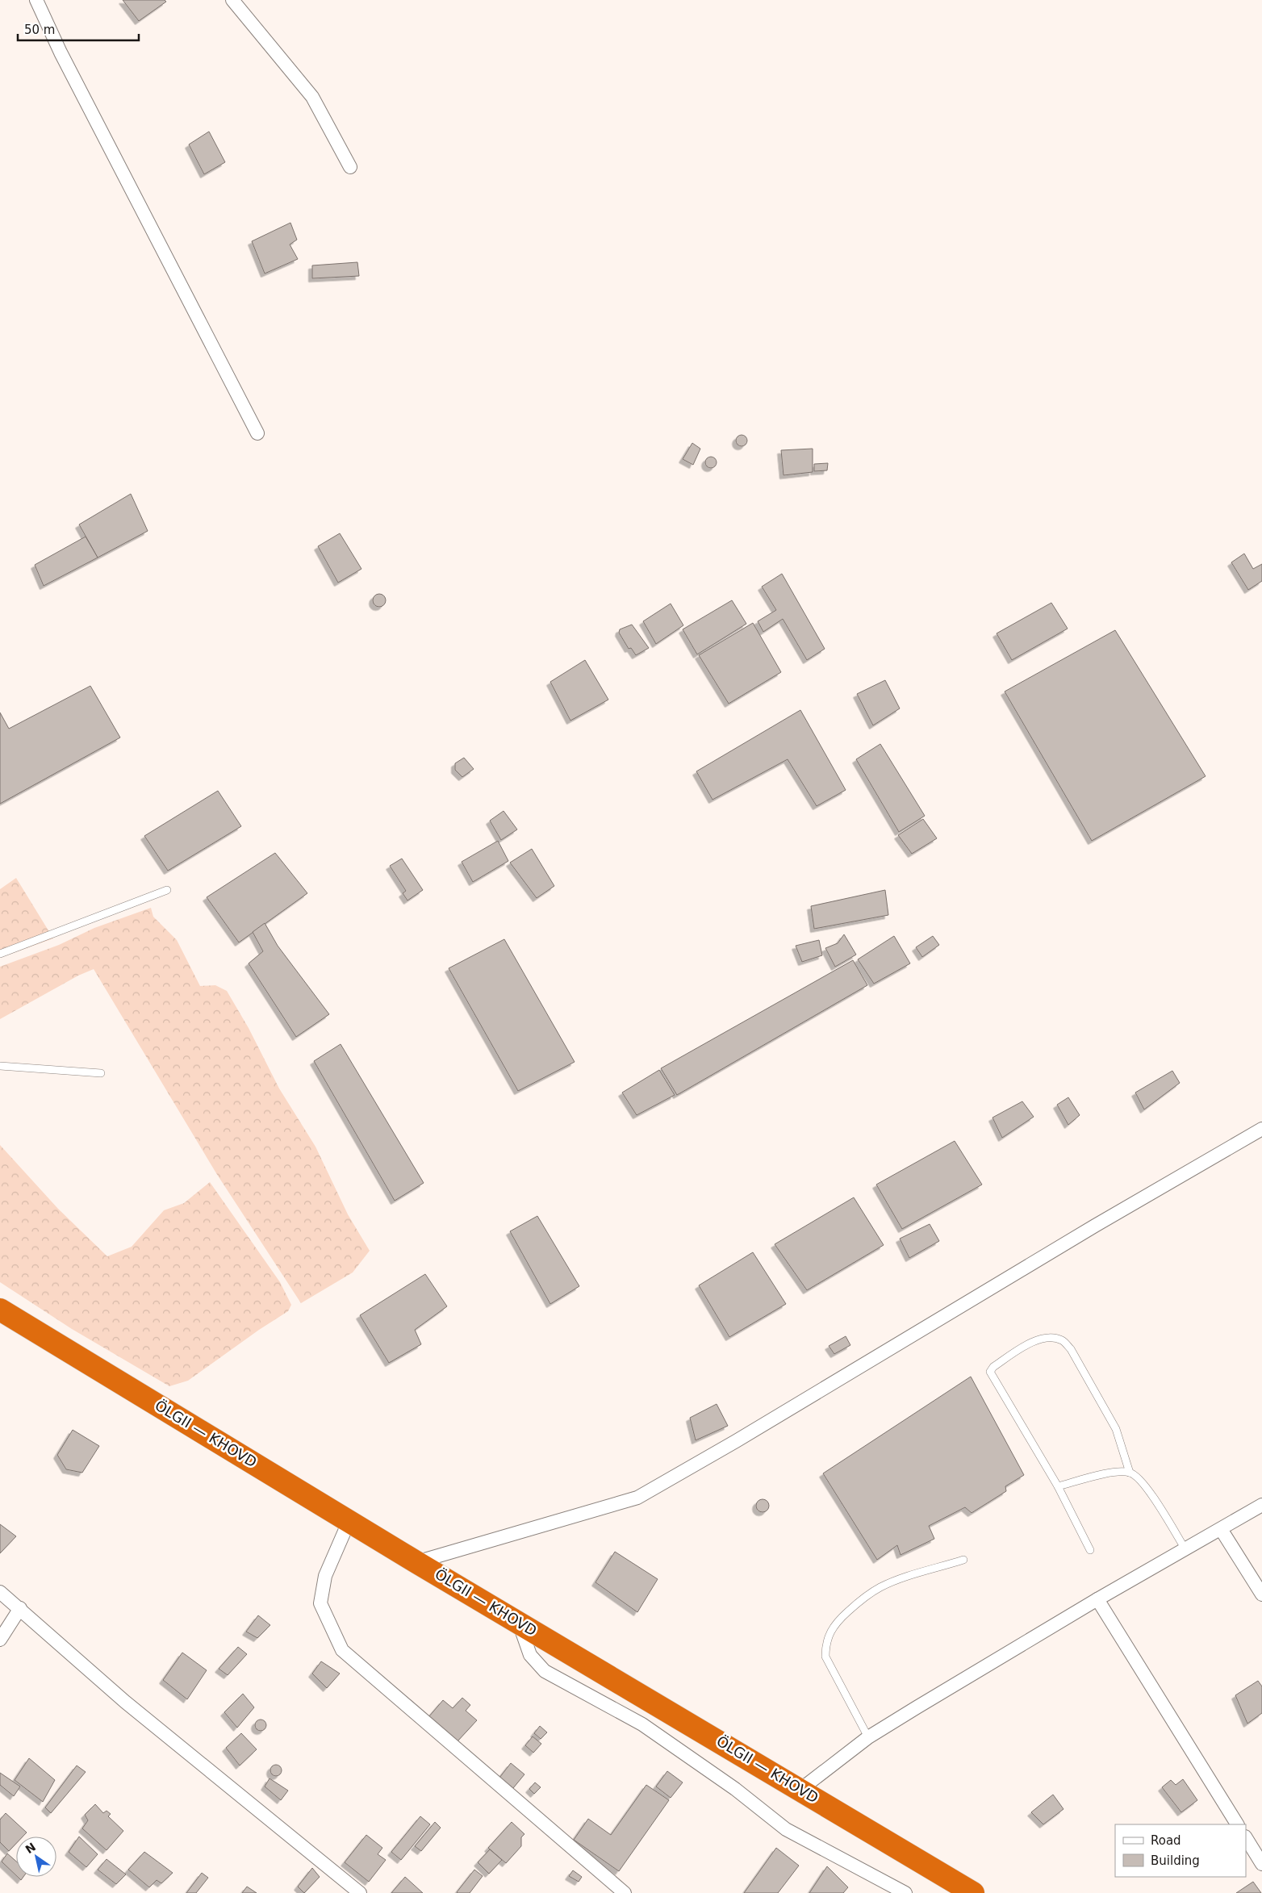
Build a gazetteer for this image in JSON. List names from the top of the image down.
{
  "streets": {
    "highway": ["ÖLGII — KHOVD"]
  },
  "legend": ["Road", "Building"],
  "scale_bar": "50 m",
  "north": "top left"
}
